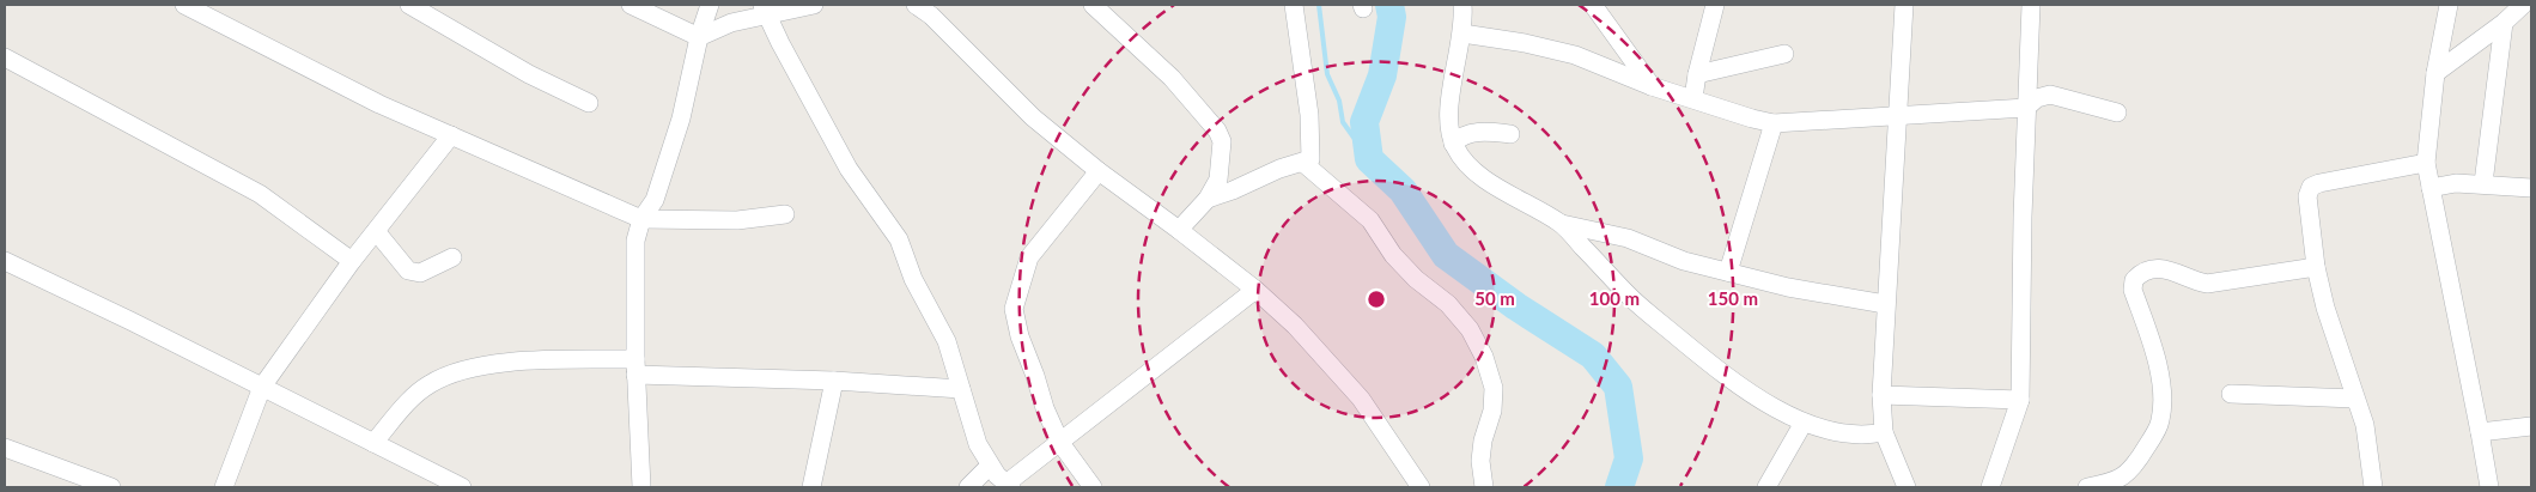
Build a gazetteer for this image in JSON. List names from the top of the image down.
{
  "rings": ["50 m", "100 m", "150 m"]
}
